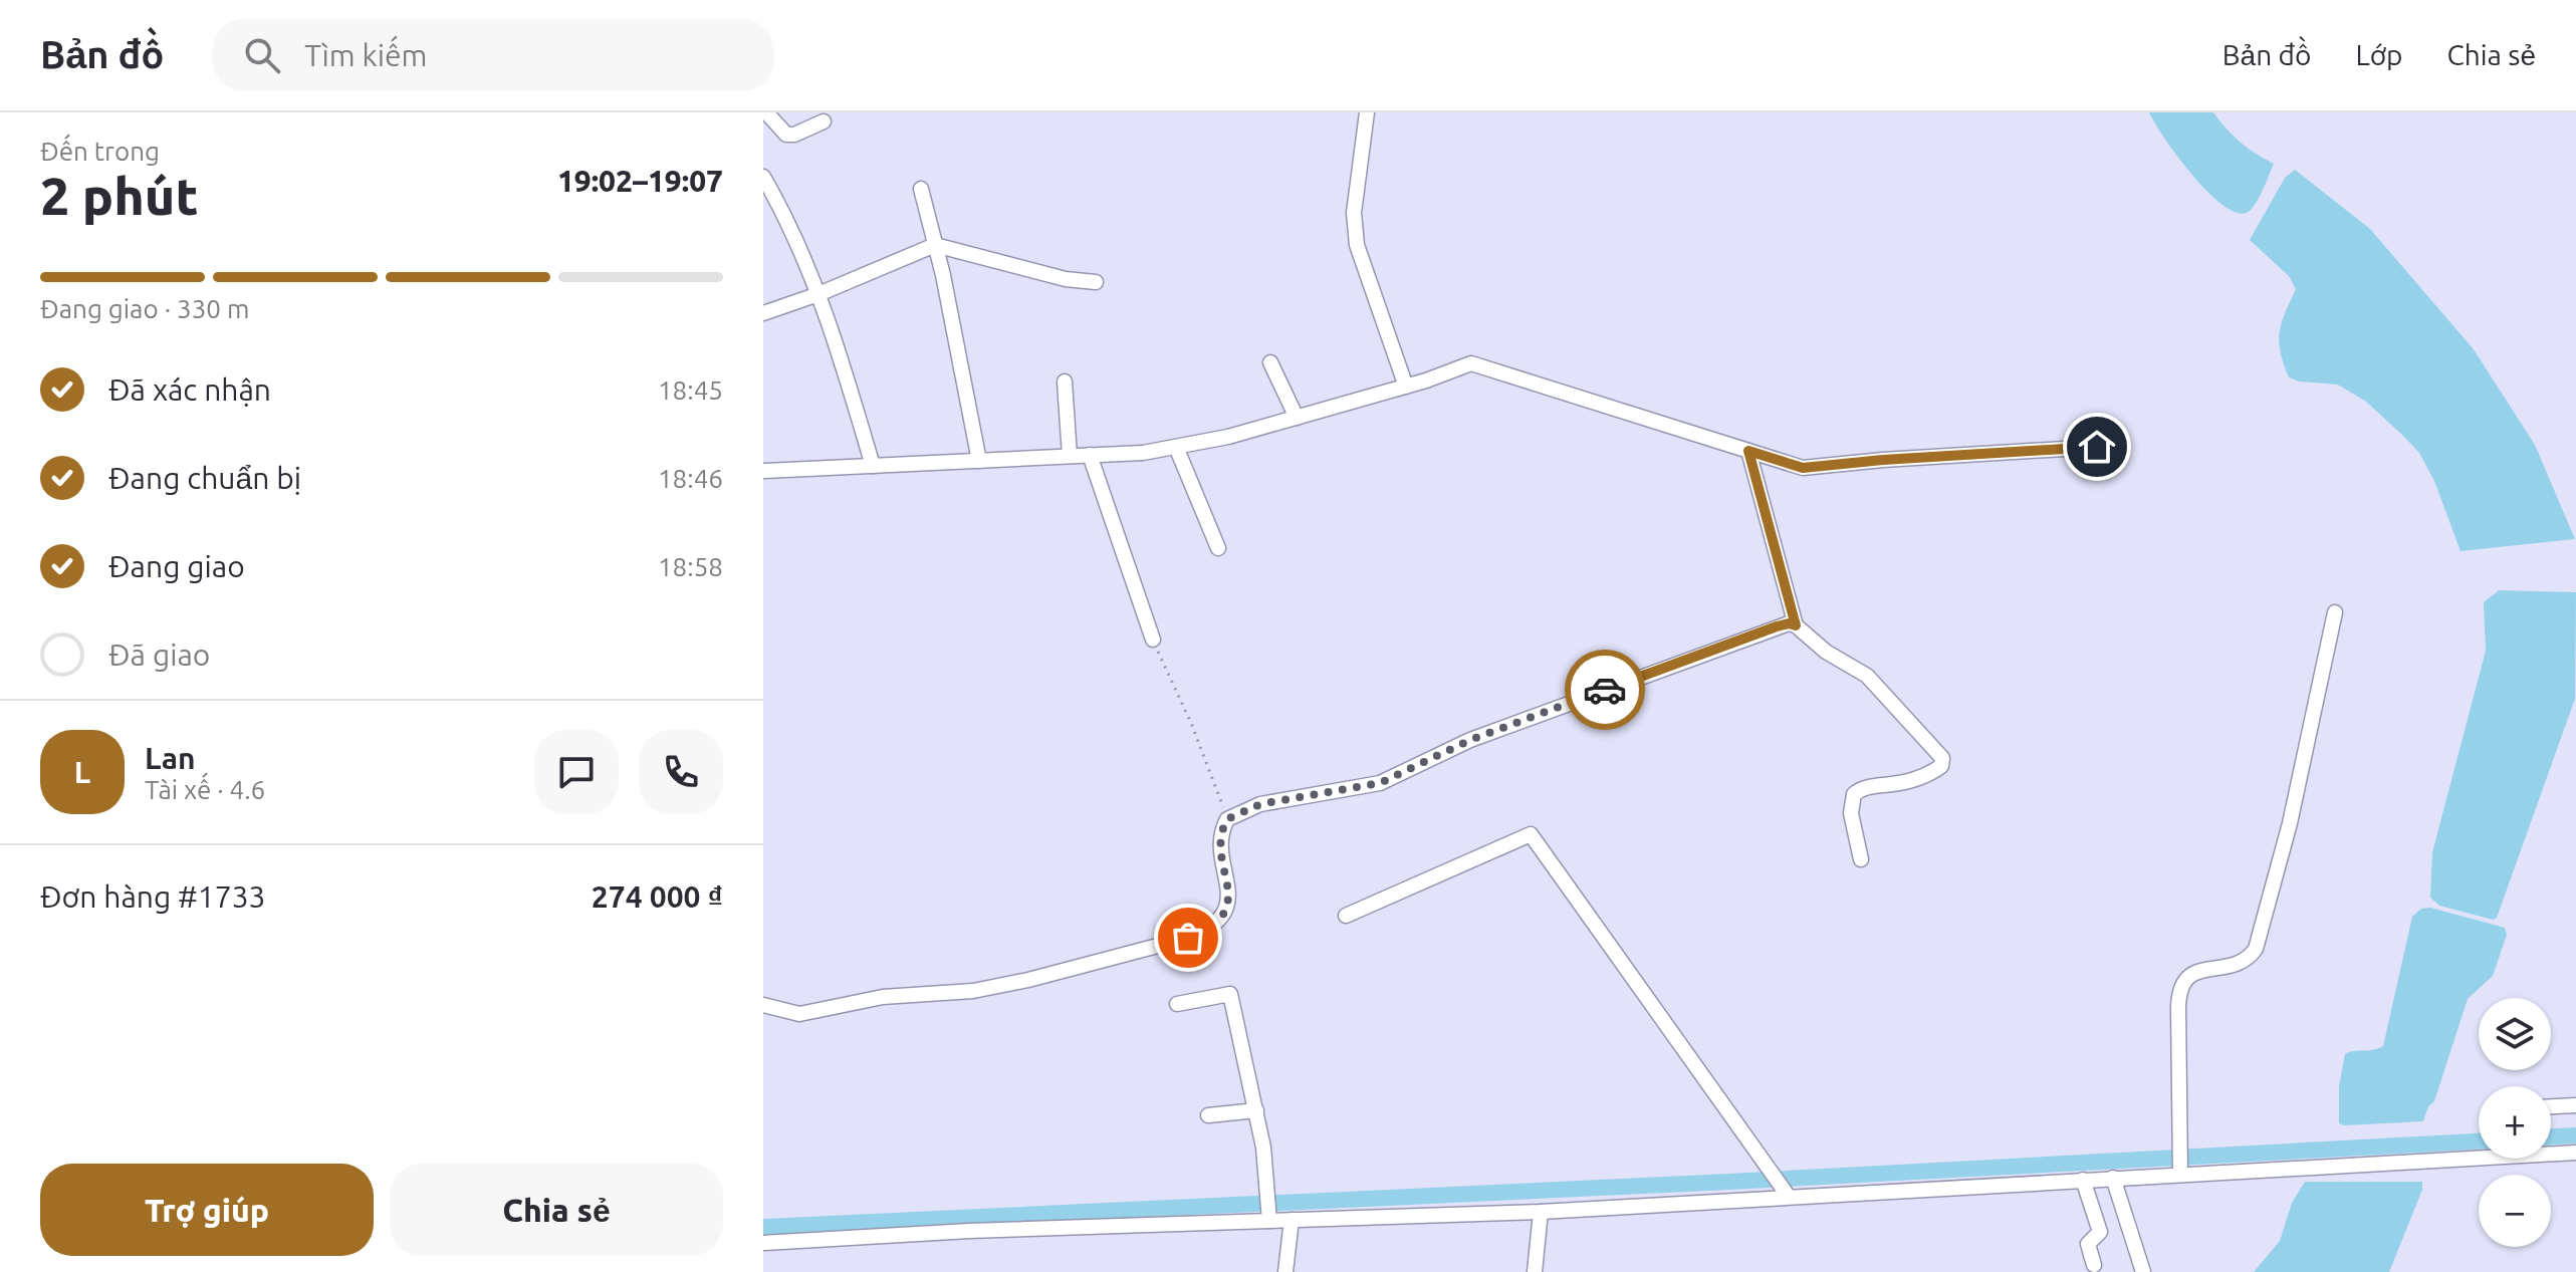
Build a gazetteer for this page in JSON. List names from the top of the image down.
{
  "page": {
    "header": "Bản đồ",
    "search": "Tìm kiếm",
    "nav": ["Bản đồ", "Lớp", "Chia sẻ"],
    "heading": ["2 phút", "Đến trong", "19:02–19:07"],
    "panel": [
      "Lan",
      "Tài xế · 4.6",
      "Đơn hàng #1733",
      "274 000 ₫"
    ],
    "bar": "Đang giao · 330 m",
    "list": [
      ["Đã xác nhận", "18:45"],
      ["Đang chuẩn bị", "18:46"],
      ["Đang giao", "18:58"],
      "Đã giao"
    ],
    "round": "L",
    "map_buttons": ["+", "−"],
    "buttons": ["Trợ giúp", "Chia sẻ"]
  }
}
